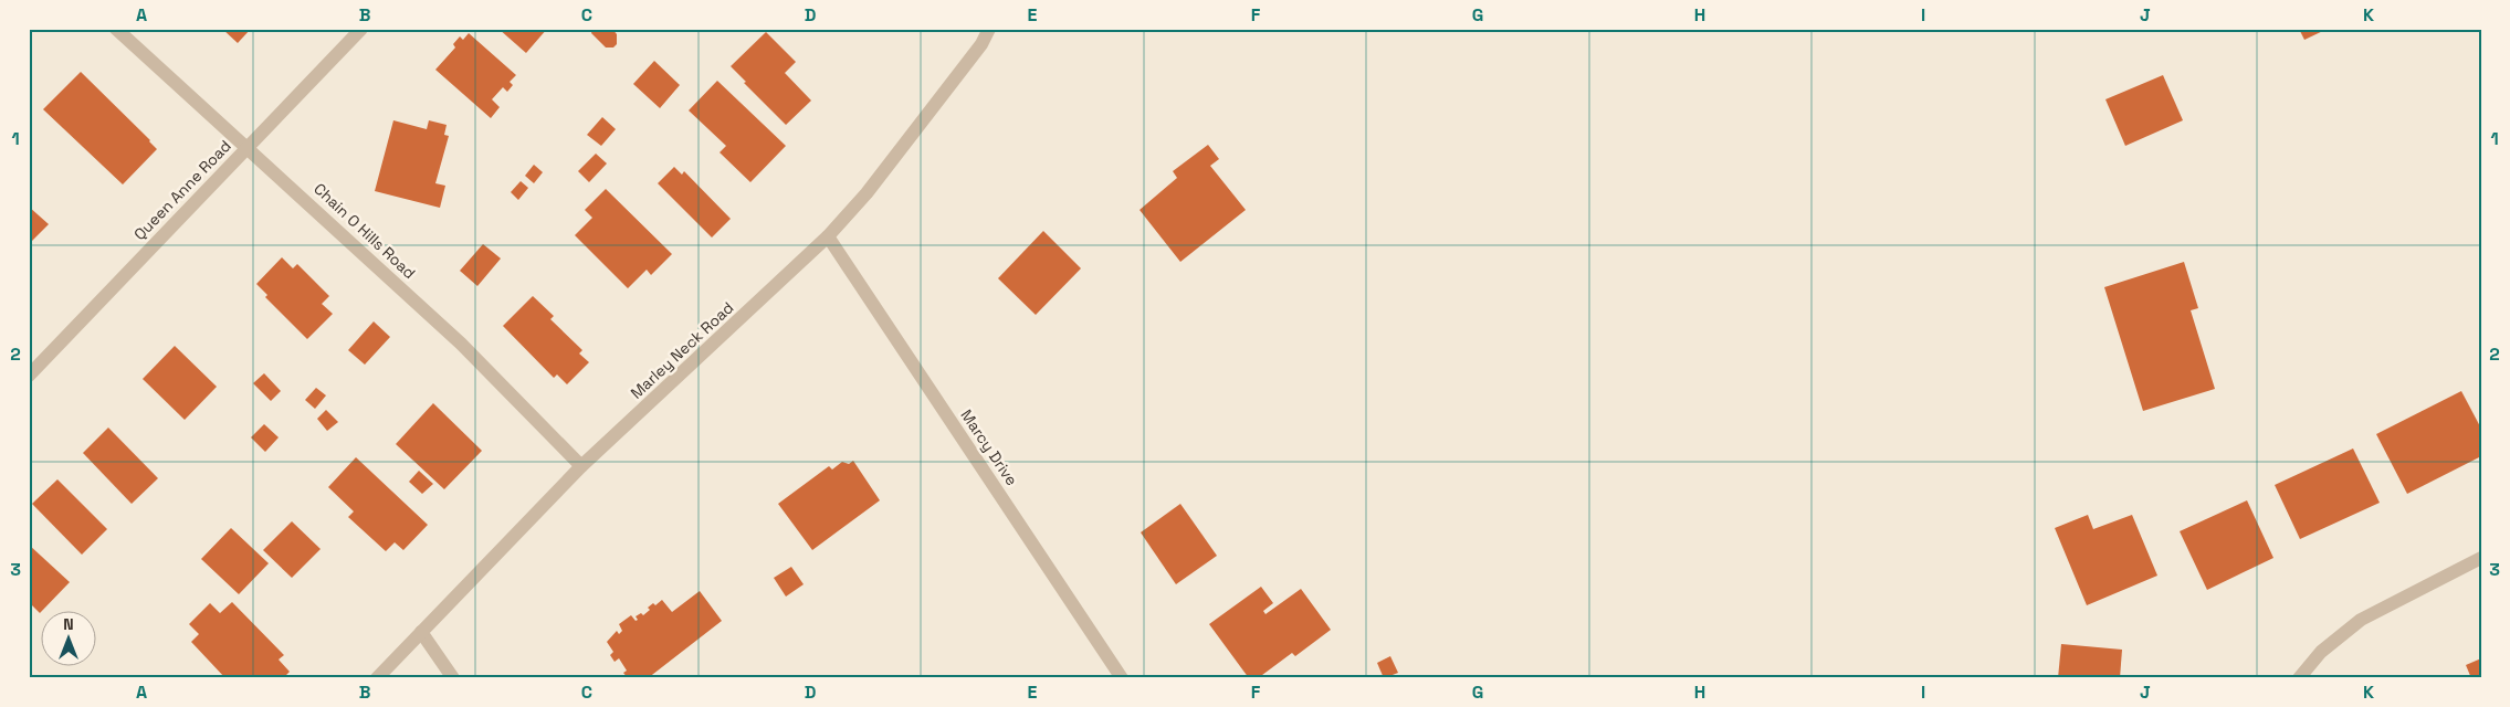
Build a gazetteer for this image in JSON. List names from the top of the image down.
{
  "streets": {
    "street": [
      "Queen Anne Road",
      "Chain O Hills Road",
      "Marley Neck Road",
      "Marcy Drive"
    ]
  },
  "crossings": [
    ["Queen Anne Road", "Chain O Hills Road"],
    ["Chain O Hills Road", "Marley Neck Road"],
    ["Marley Neck Road", "Marcy Drive"]
  ],
  "north": "top",
  "grid": {
    "columns": [
      "A",
      "B",
      "C",
      "D",
      "E",
      "F",
      "G",
      "H",
      "I",
      "J",
      "K"
    ],
    "rows": ["1", "2", "3"]
  }
}
